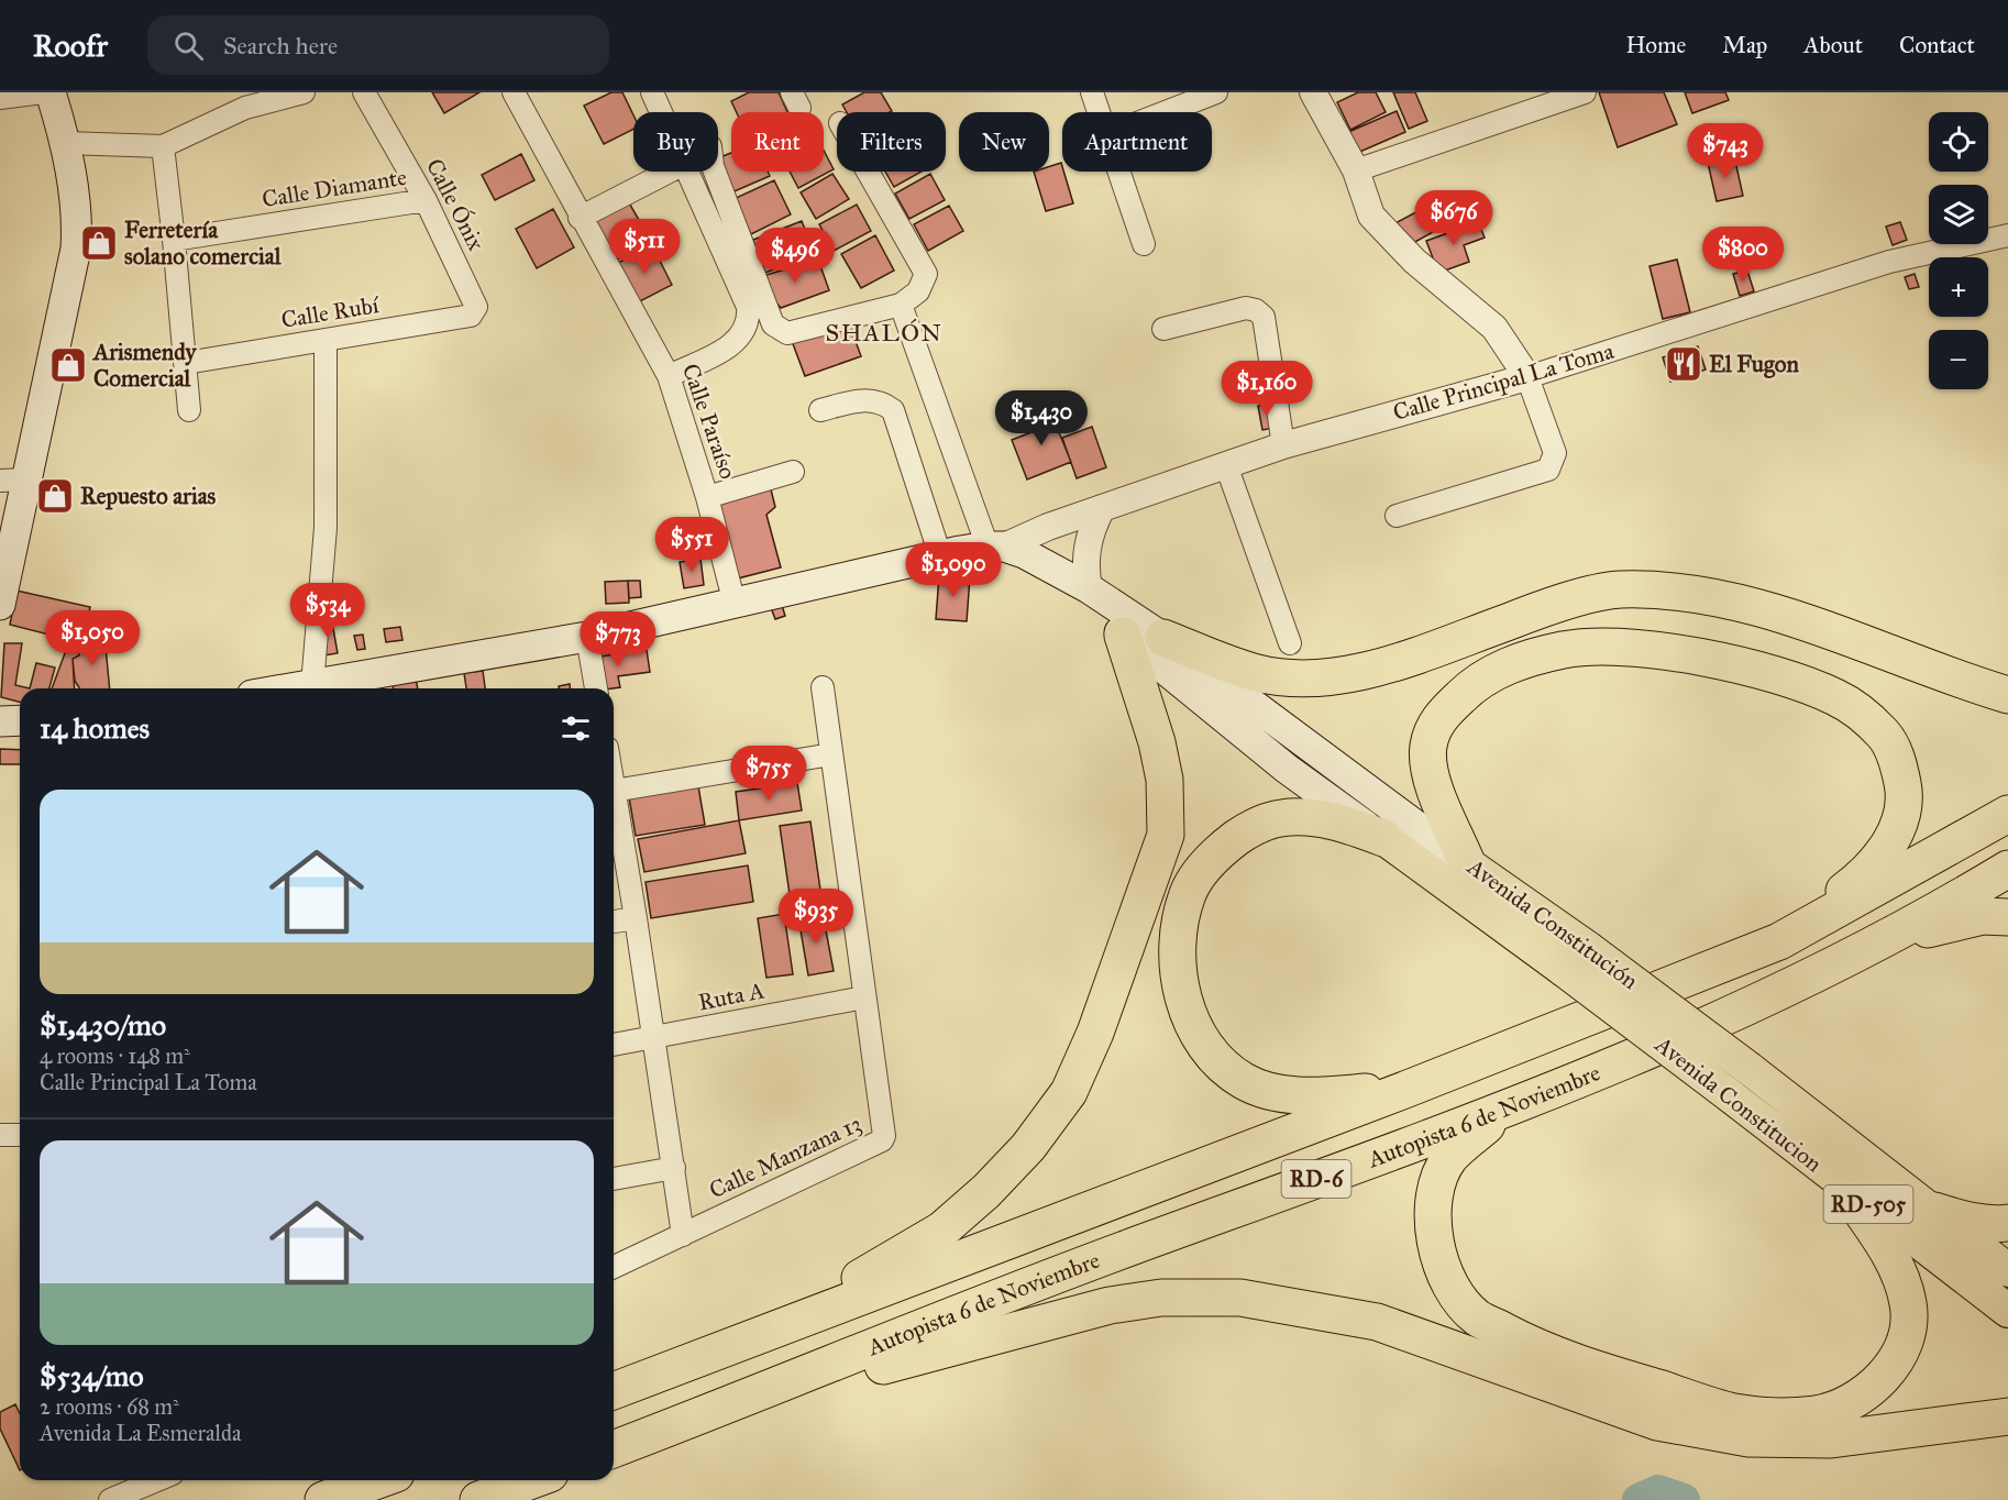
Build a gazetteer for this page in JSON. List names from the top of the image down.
{
  "streets": {
    "highway": ["Autopista 6 de Noviembre", "RD-6"],
    "main road": ["Avenida Constitución", "Avenida Constitucion", "RD-505"],
    "street": [
      "Calle Diamante",
      "Calle Ónix",
      "Calle Rubí",
      "Calle Principal La Toma",
      "Calle Paraíso",
      "Ruta A",
      "Calle Manzana 13"
    ]
  },
  "crossings": [
    ["Calle Diamante", "Calle Ónix"],
    ["Calle Ónix", "Calle Rubí"],
    ["Calle Principal La Toma", "Avenida Constitución"],
    ["Avenida Constitución", "Avenida Constitucion"],
    ["Ruta A", "Calle Manzana 13"]
  ],
  "districts": ["SHALÓN"],
  "places": {
    "shop": ["Ferretería solano comercial", "Arismendy Comercial", "Repuesto arias"],
    "restaurant": ["El Fugon"]
  },
  "page": {
    "header": "Roofr",
    "search": "Search here",
    "nav": [
      "Home",
      "Map",
      "About",
      "Contact"
    ],
    "map_buttons": ["+", "−"],
    "chip": [
      "Buy",
      "Rent",
      "Filters",
      "New",
      "Apartment"
    ],
    "price": [
      "$743",
      "$676",
      "$511",
      "$800",
      "$496",
      "$1,160",
      "$1,430",
      "$551",
      "$1,090",
      "$534",
      "$1,050",
      "$773",
      "$755",
      "$935"
    ],
    "heading": "14 homes",
    "list": [
      {
        "name": "$1,430/mo",
        "note": "4 rooms · 148 m² · Calle Principal La Toma"
      },
      {
        "name": "$534/mo",
        "note": "2 rooms · 68 m² · Avenida La Esmeralda"
      }
    ]
  }
}
